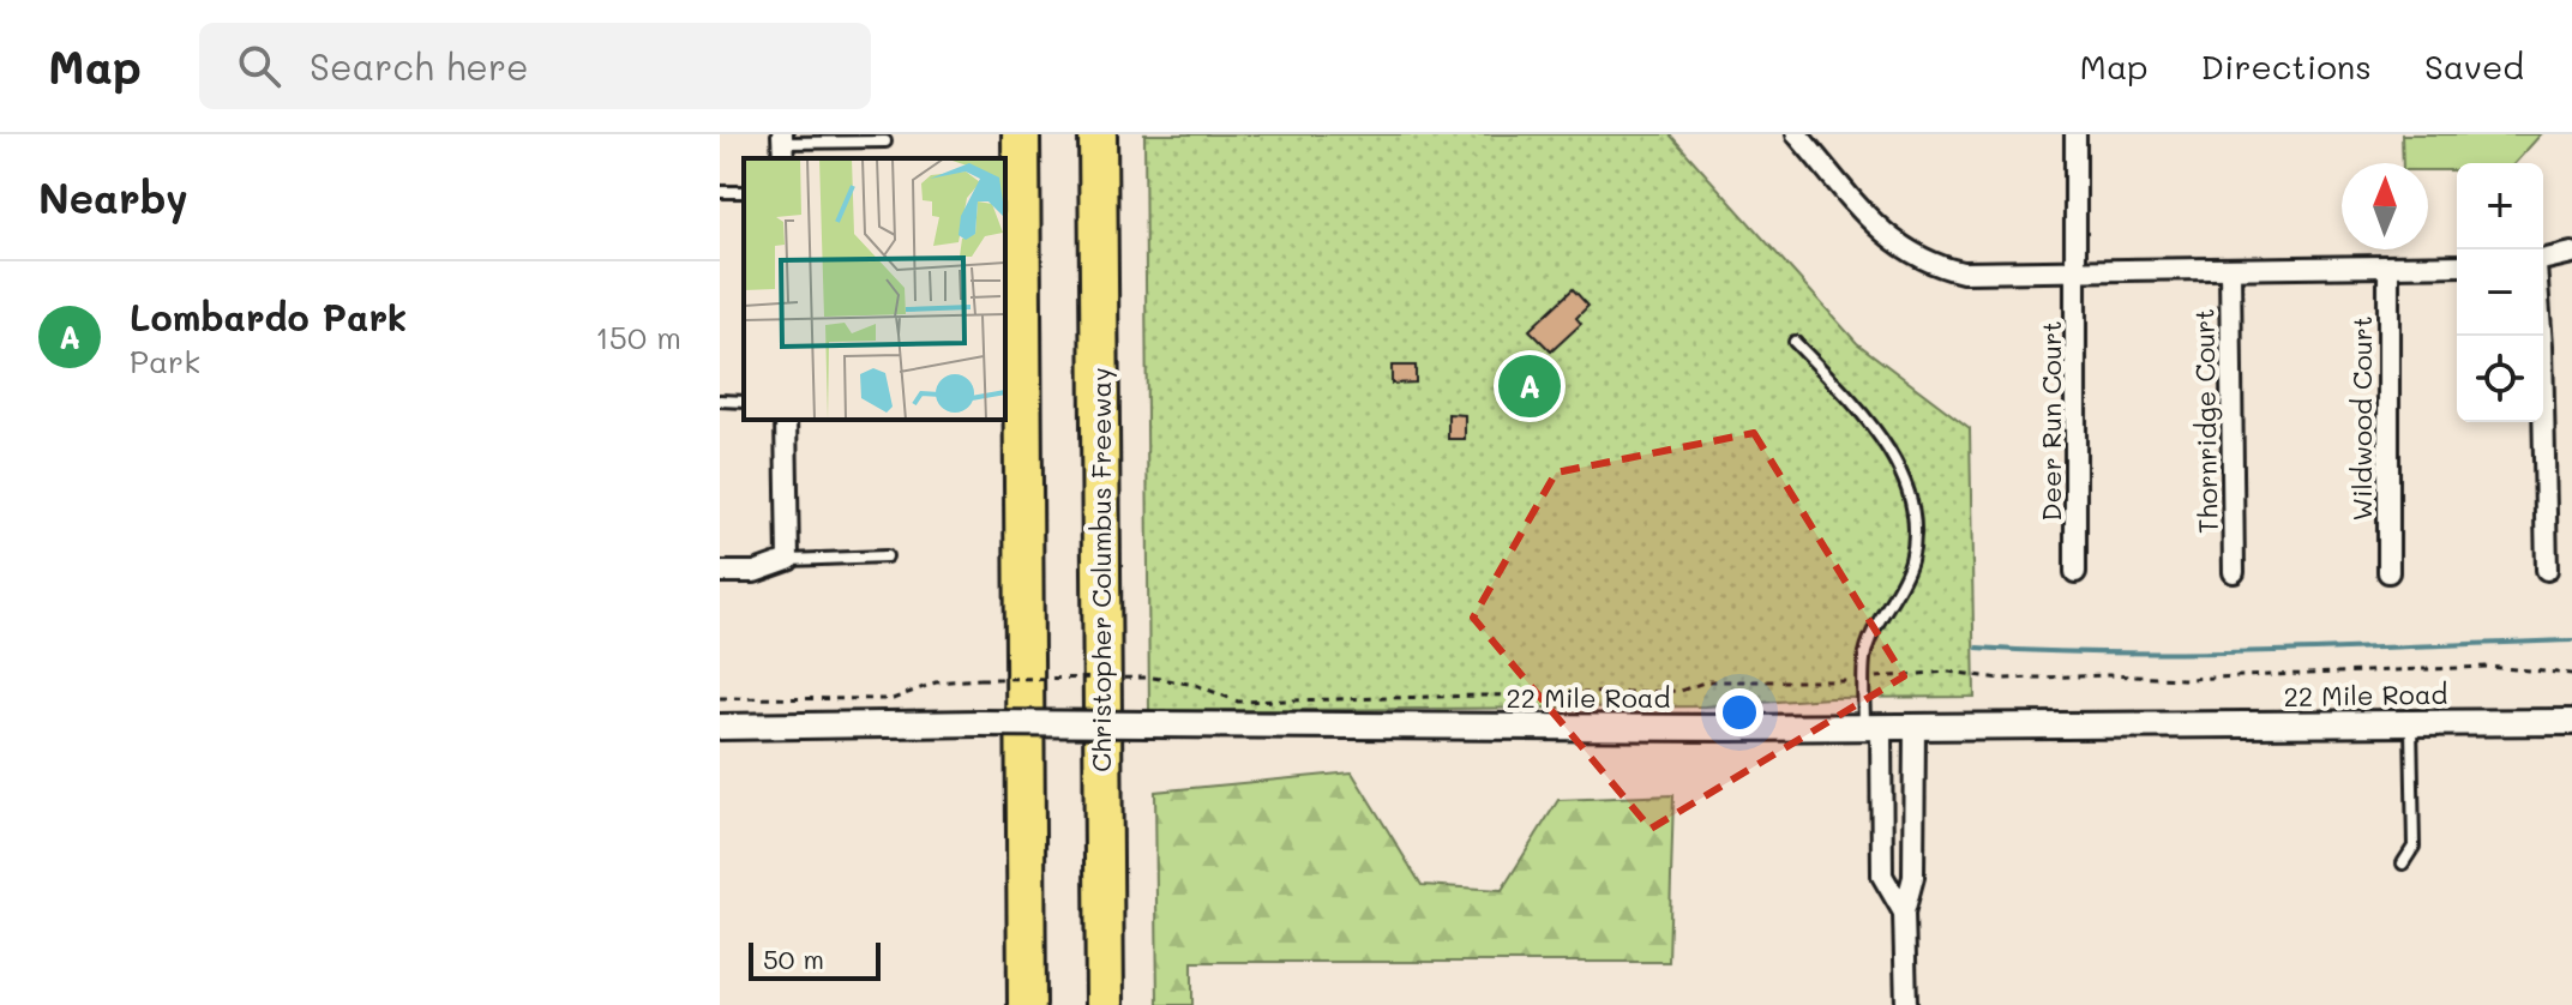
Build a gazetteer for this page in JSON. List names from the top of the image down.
{
  "streets": {
    "highway": ["Christopher Columbus Freeway"],
    "street": [
      "Wildwood Court",
      "Deer Run Court",
      "Thornridge Court",
      "22 Mile Road"
    ]
  },
  "scale_bar": "50 m",
  "north": "top",
  "page": {
    "header": "Map",
    "search": "Search here",
    "nav": ["Map", "Directions", "Saved"],
    "heading": "Nearby",
    "map_buttons": ["+", "−"],
    "list": [
      {
        "mark": "A",
        "name": "Lombardo Park",
        "note": "Park",
        "value": "150 m"
      }
    ],
    "pins": "A",
    "scale": "50 m"
  }
}
